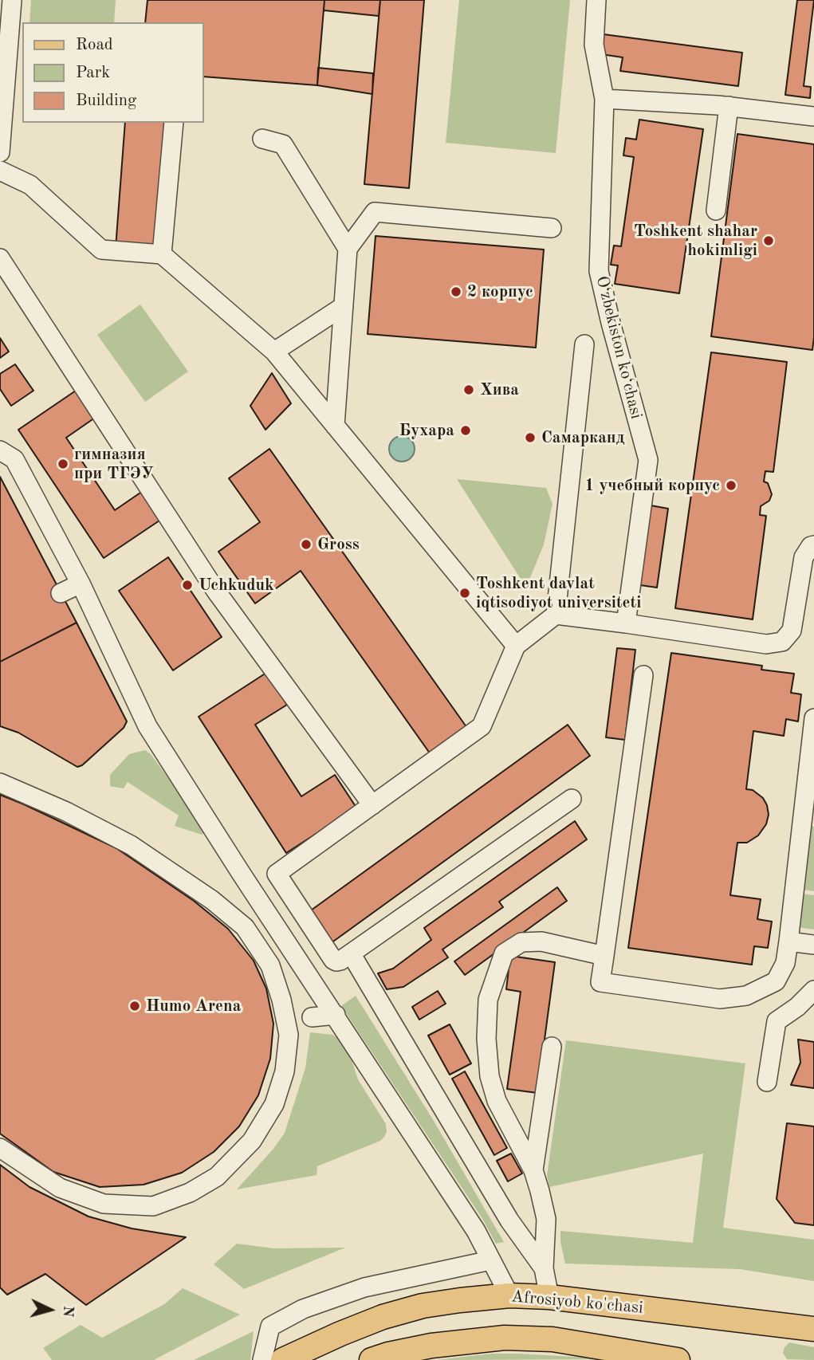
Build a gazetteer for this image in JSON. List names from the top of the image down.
{
  "streets": {
    "main road": ["Afrosiyob ko'chasi"],
    "lane": ["O‘zbekiston ko‘chasi"]
  },
  "places": [
    "Toshkent shahar hokimligi",
    "2 корпус",
    "Хива",
    "Бухара",
    "Самарканд",
    "гимназия при ТГЭУ",
    "1 учебный корпус",
    "Gross",
    "Uchkuduk",
    "Toshkent davlat iqtisodiyot universiteti",
    "Humo Arena"
  ],
  "legend": ["Road", "Park", "Building"],
  "north": "right"
}
